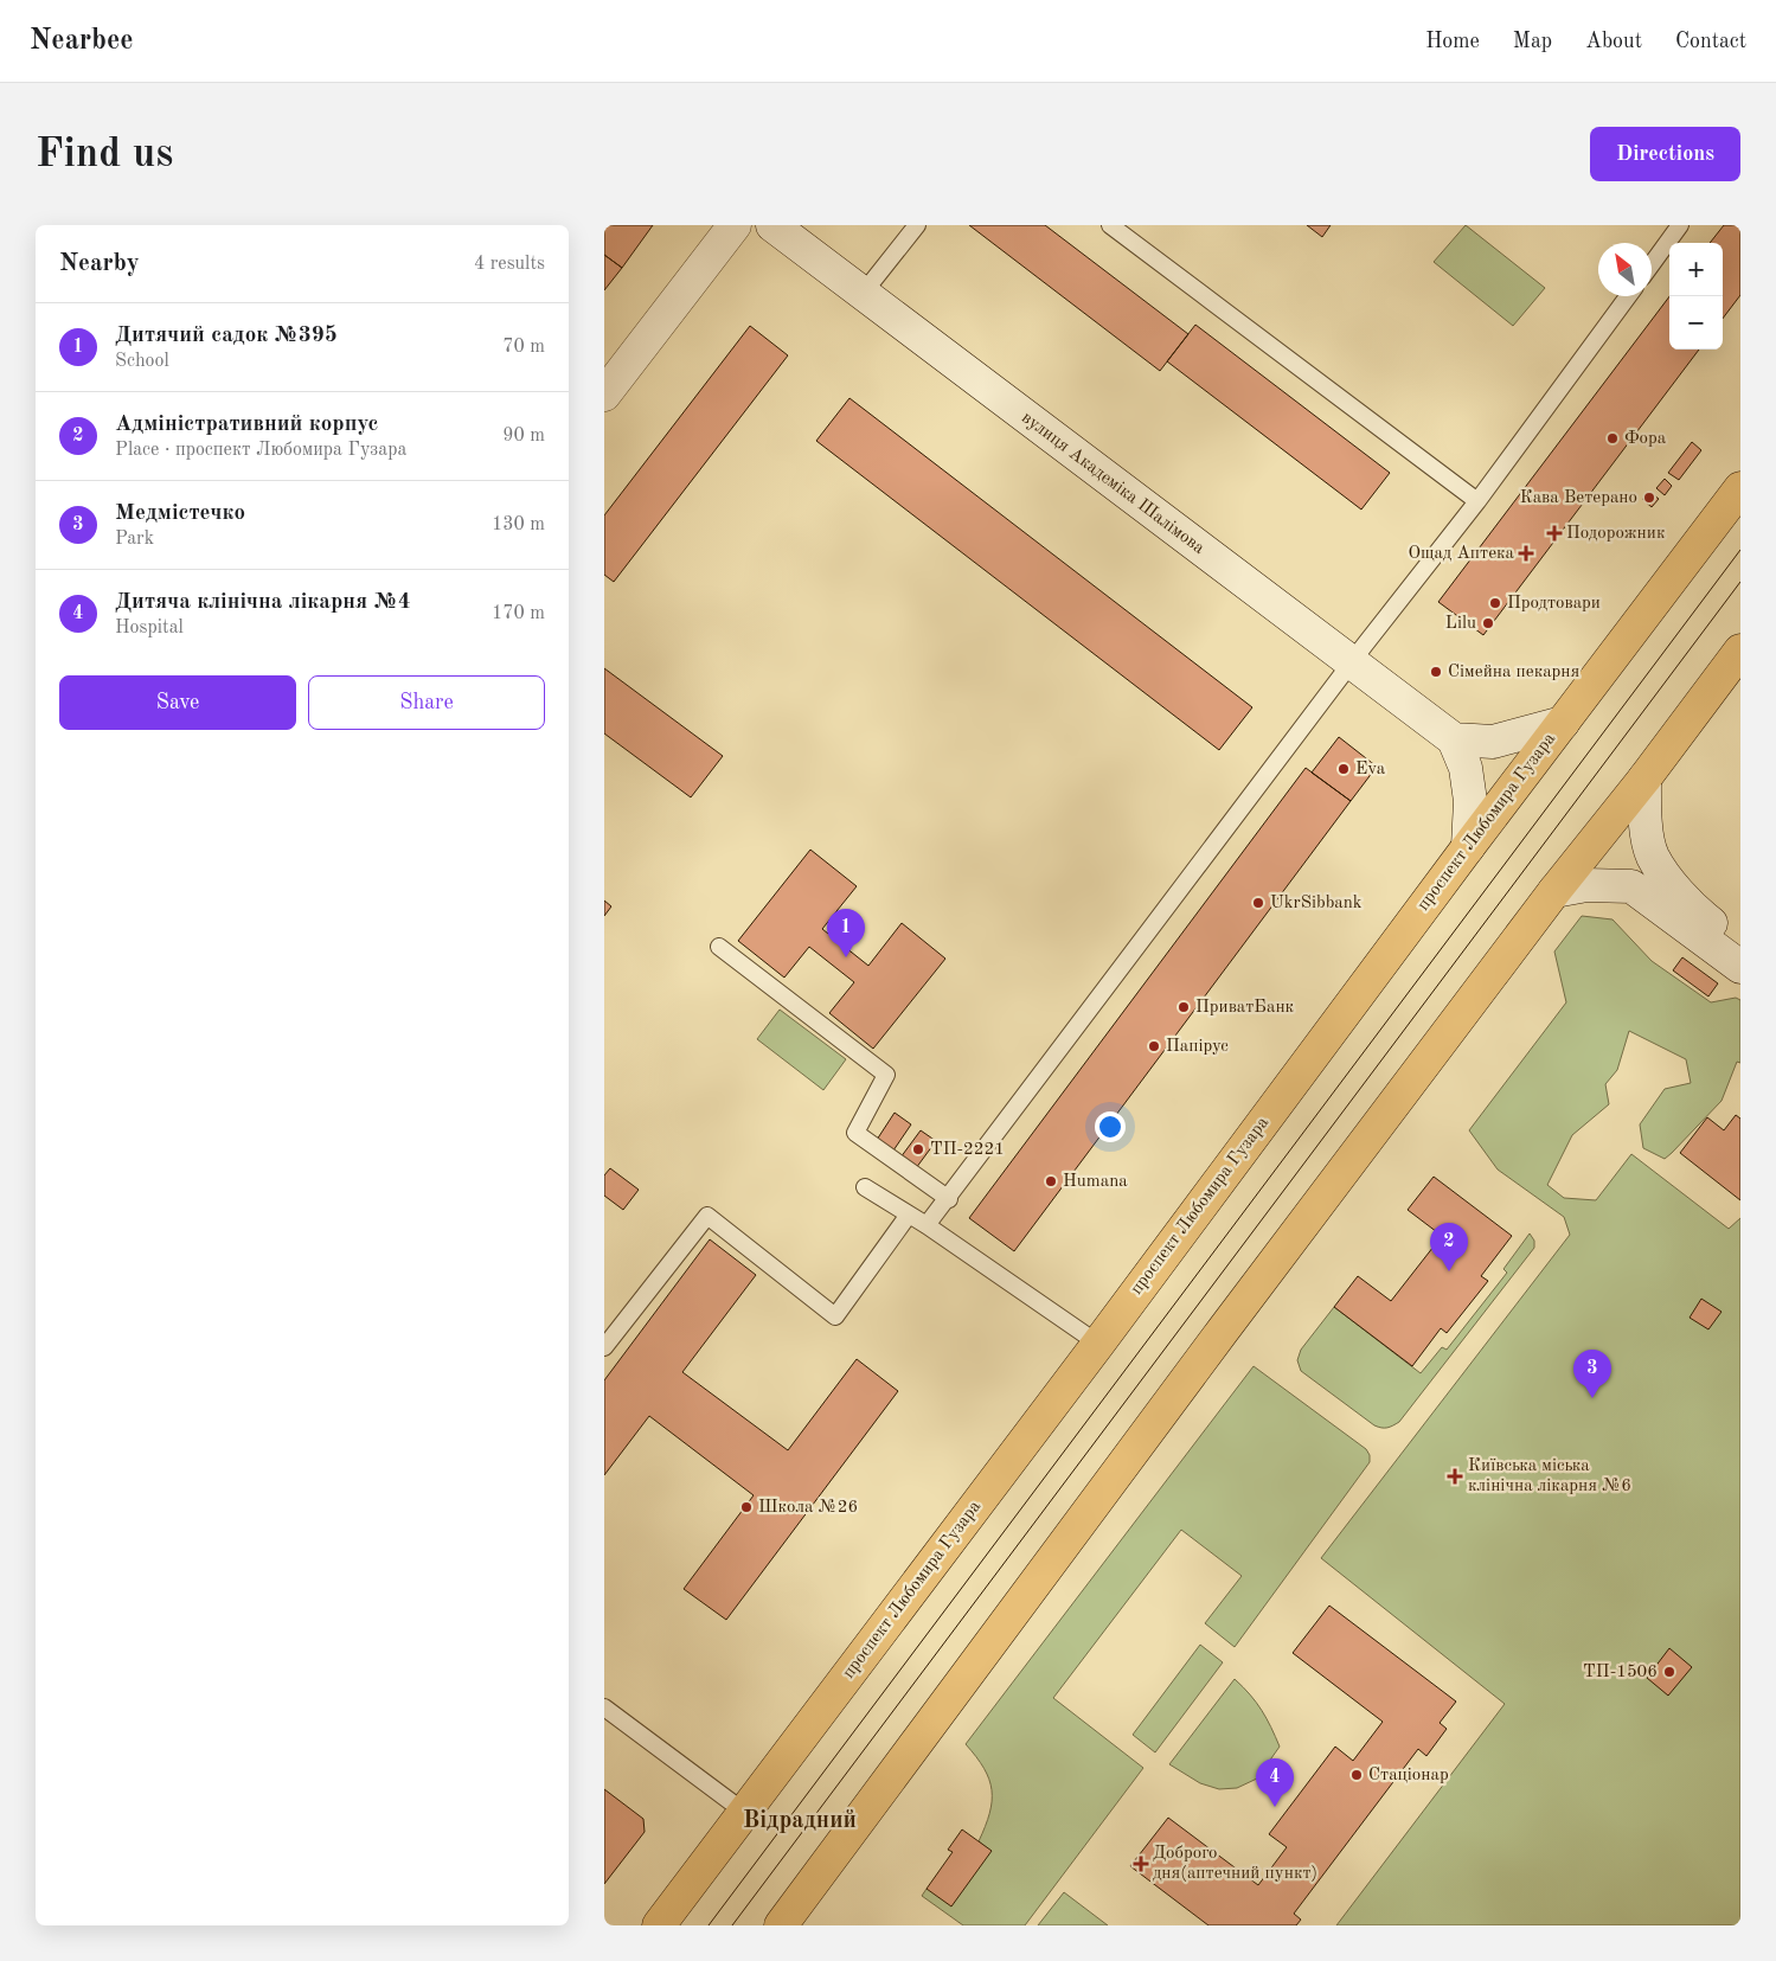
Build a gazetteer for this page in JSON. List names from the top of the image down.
{
  "streets": {
    "main road": ["проспект Любомира Гузара"],
    "street": ["вулиця Академіка Шалімова"]
  },
  "districts": ["Відрадний"],
  "places": {
    "other": [
      "Фора",
      "Кава Ветерано",
      "Продтовари",
      "Lilu",
      "Сімейна пекарня",
      "Eva",
      "UkrSibbank",
      "ПриватБанк",
      "Папірус",
      "ТП-2221",
      "Humana",
      "Школа №26",
      "ТП-1506",
      "Стаціонар"
    ],
    "health": [
      "Подорожник",
      "Ощад Аптека",
      "Київська міська клінічна лікарня №6",
      "Доброго дня(аптечний пункт)"
    ]
  },
  "north": "top left",
  "page": {
    "header": "Nearbee",
    "nav": [
      "Home",
      "Map",
      "About",
      "Contact"
    ],
    "buttons": [
      "Directions",
      ["Save", "Share"]
    ],
    "title": "Find us",
    "heading": ["Nearby", "4 results"],
    "map_buttons": ["+", "−"],
    "list": [
      {
        "mark": "1",
        "name": "Дитячий садок №395",
        "note": "School",
        "value": "70 m"
      },
      {
        "mark": "2",
        "name": "Адміністративний корпус",
        "note": "Place · проспект Любомира Гузара",
        "value": "90 m"
      },
      {
        "mark": "3",
        "name": "Медмістечко",
        "note": "Park",
        "value": "130 m"
      },
      {
        "mark": "4",
        "name": "Дитяча клінічна лікарня №4",
        "note": "Hospital",
        "value": "170 m"
      }
    ],
    "pins": [
      "1",
      "2",
      "3",
      "4"
    ]
  }
}
